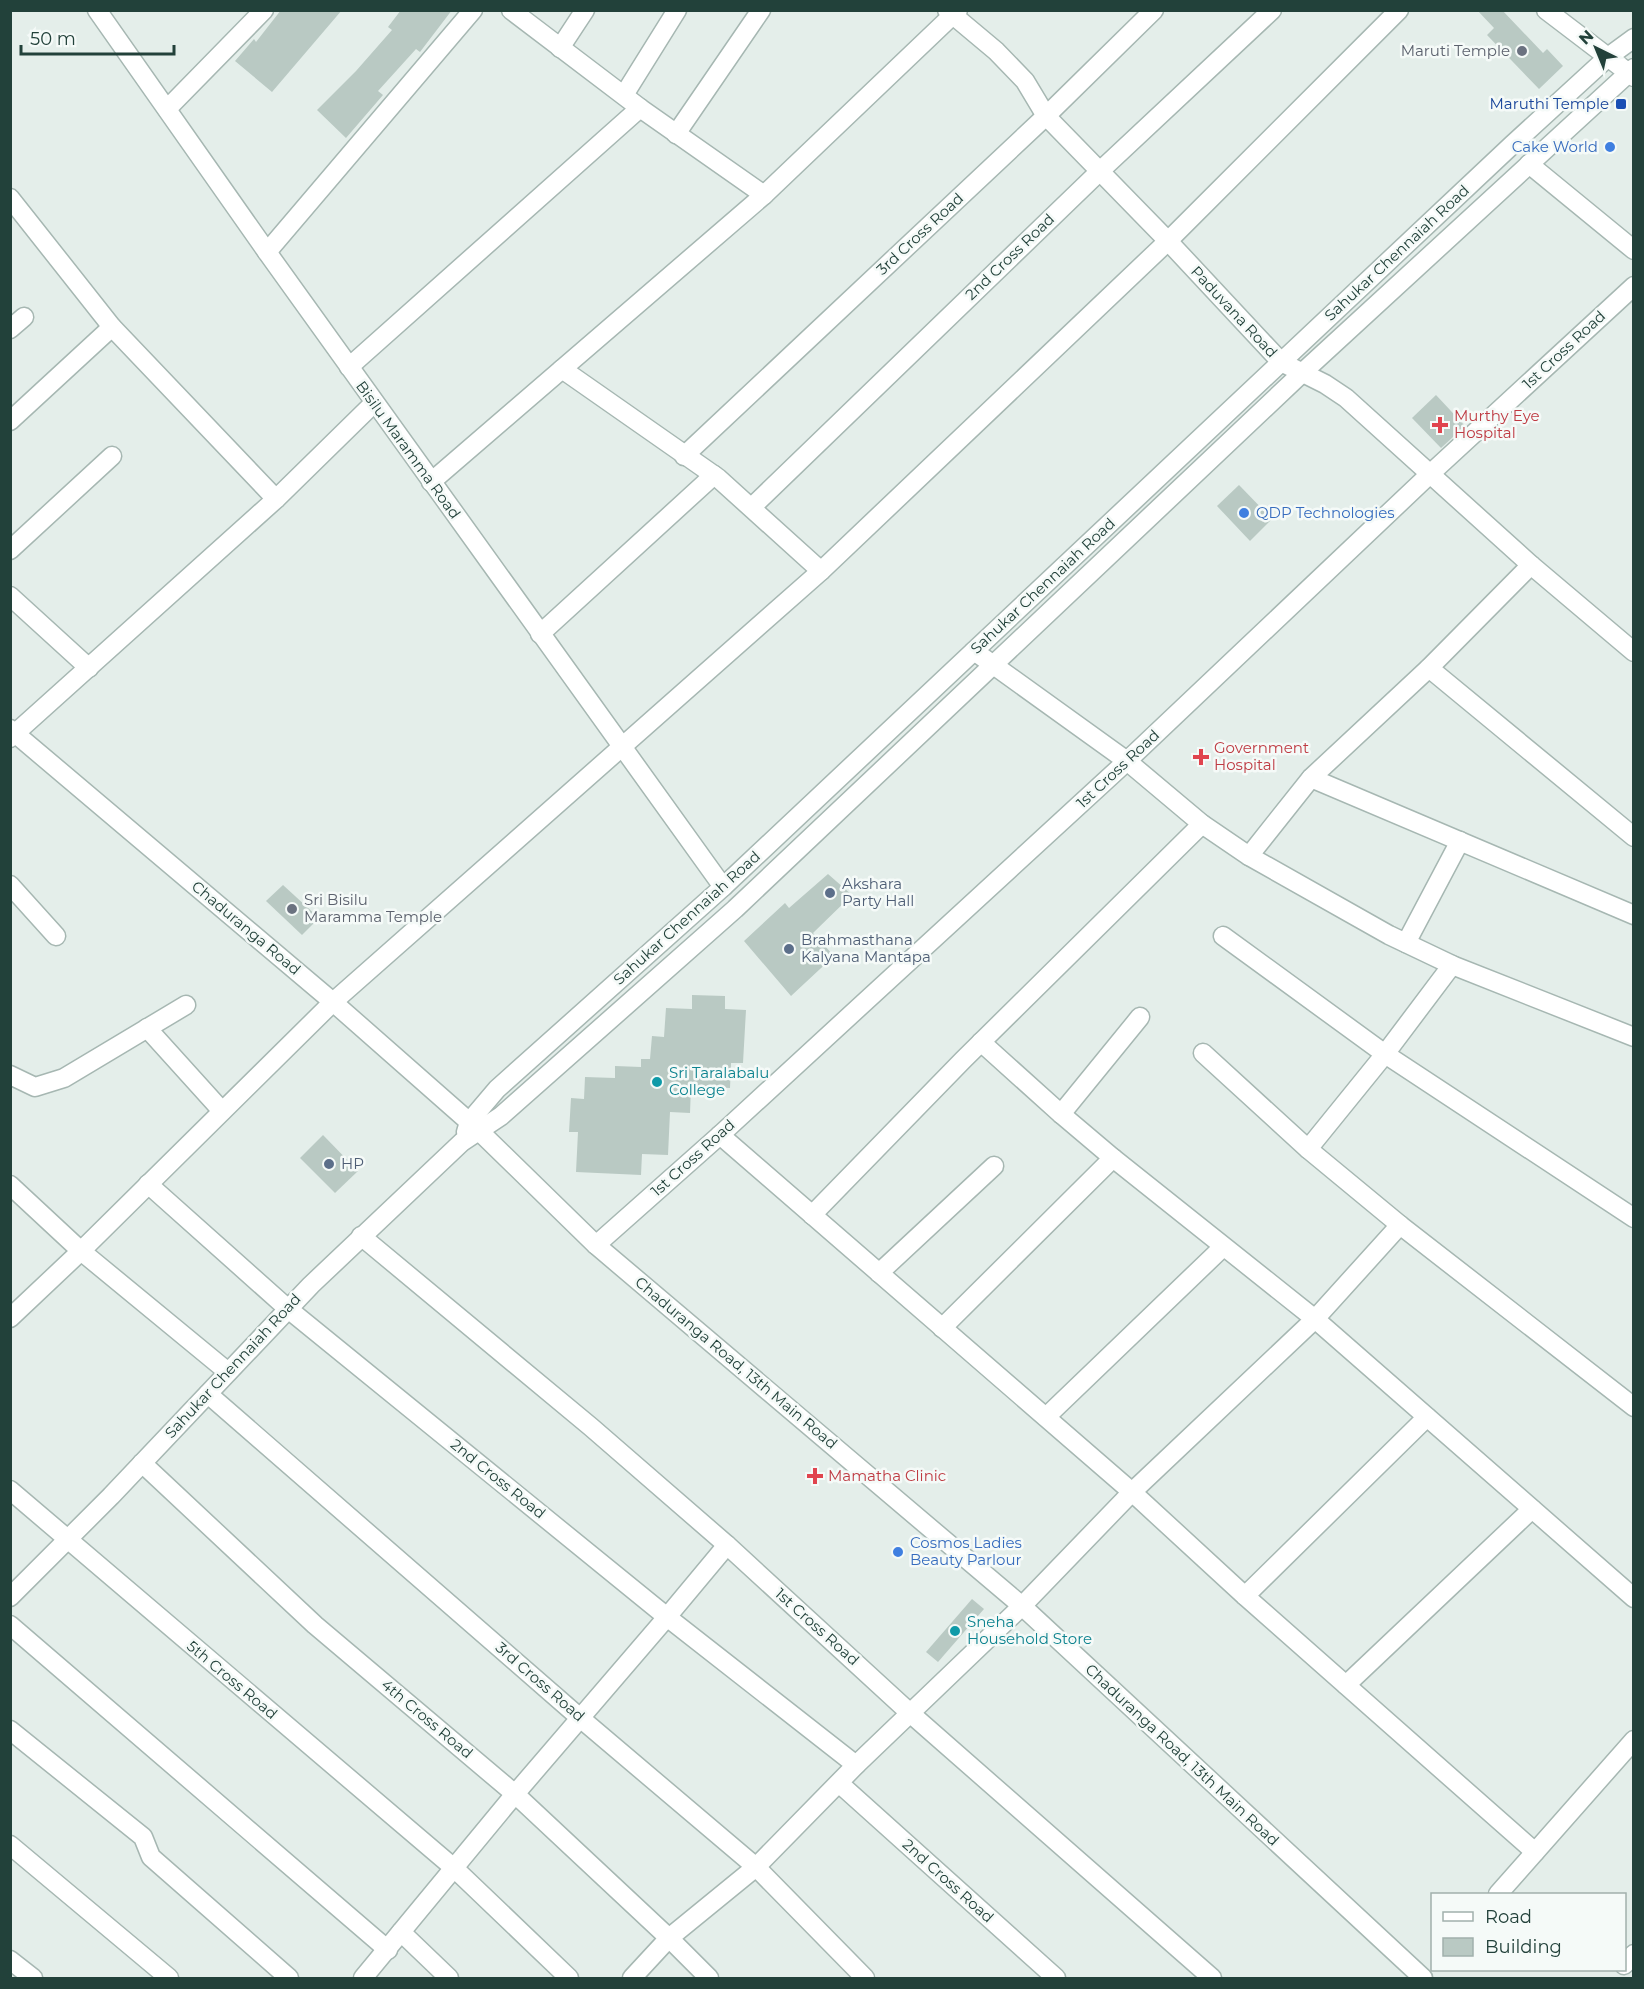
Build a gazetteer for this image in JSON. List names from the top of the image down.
{
  "streets": {
    "street": [
      "3rd Cross Road",
      "Sahukar Chennaiah Road",
      "2nd Cross Road",
      "Paduvana Road",
      "1st Cross Road",
      "Bisilu Maramma Road",
      "Chaduranga Road",
      "Chaduranga Road, 13th Main Road",
      "5th Cross Road",
      "4th Cross Road"
    ]
  },
  "crossings": [
    ["3rd Cross Road", "Sahukar Chennaiah Road"],
    ["3rd Cross Road", "Paduvana Road"],
    ["Sahukar Chennaiah Road", "2nd Cross Road"],
    ["Sahukar Chennaiah Road", "Paduvana Road"],
    ["Sahukar Chennaiah Road", "1st Cross Road"],
    ["Sahukar Chennaiah Road", "Bisilu Maramma Road"],
    ["Sahukar Chennaiah Road", "Chaduranga Road"],
    ["Sahukar Chennaiah Road", "Chaduranga Road, 13th Main Road"],
    ["Sahukar Chennaiah Road", "5th Cross Road"],
    ["Sahukar Chennaiah Road", "4th Cross Road"],
    ["2nd Cross Road", "Paduvana Road"],
    ["Paduvana Road", "1st Cross Road"],
    ["1st Cross Road", "Chaduranga Road, 13th Main Road"],
    ["Chaduranga Road", "Chaduranga Road, 13th Main Road"]
  ],
  "places": {
    "other": [
      "Maruti Temple",
      "Cake World",
      "QDP Technologies",
      "Akshara Party Hall",
      "Sri Bisilu Maramma Temple",
      "Brahmasthana Kalyana Mantapa",
      "Sri Taralabalu College",
      "HP",
      "Cosmos Ladies Beauty Parlour",
      "Sneha Household Store"
    ],
    "transit": ["Maruthi Temple"],
    "health": ["Murthy Eye Hospital", "Government Hospital", "Mamatha Clinic"]
  },
  "legend": ["Road", "Building"],
  "scale_bar": "50 m",
  "north": "top left"
}
